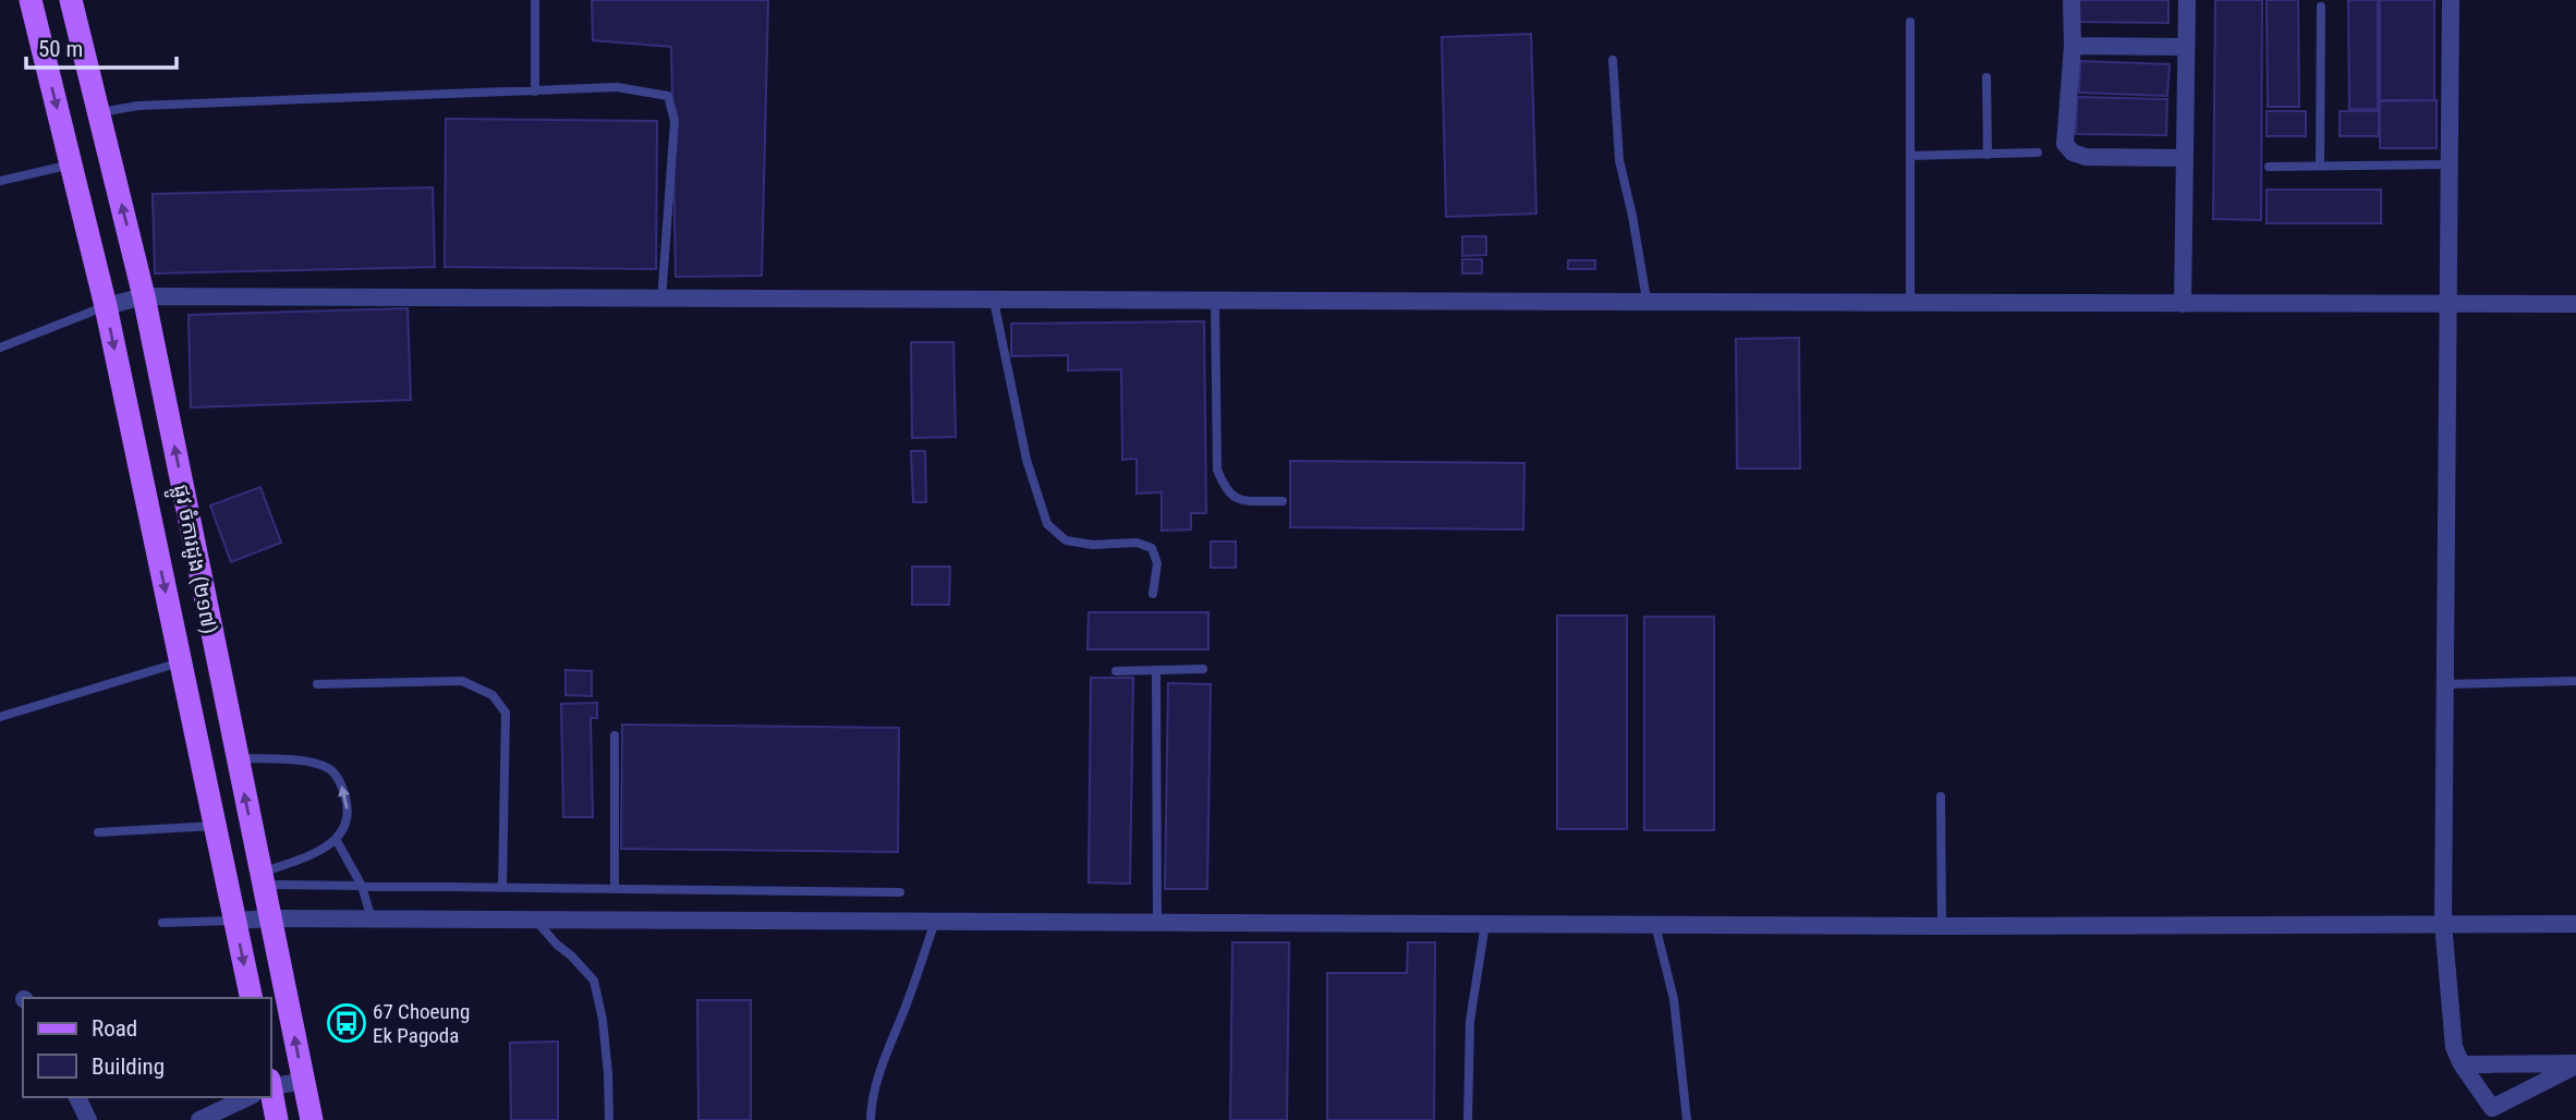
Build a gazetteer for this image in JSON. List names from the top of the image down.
{
  "streets": {
    "main road": ["ផ្លូវ ចំការដូង (២១៧)"]
  },
  "places": {
    "bus stop": ["67 Choeung Ek Pagoda"]
  },
  "legend": ["Road", "Building"],
  "scale_bar": "50 m"
}
